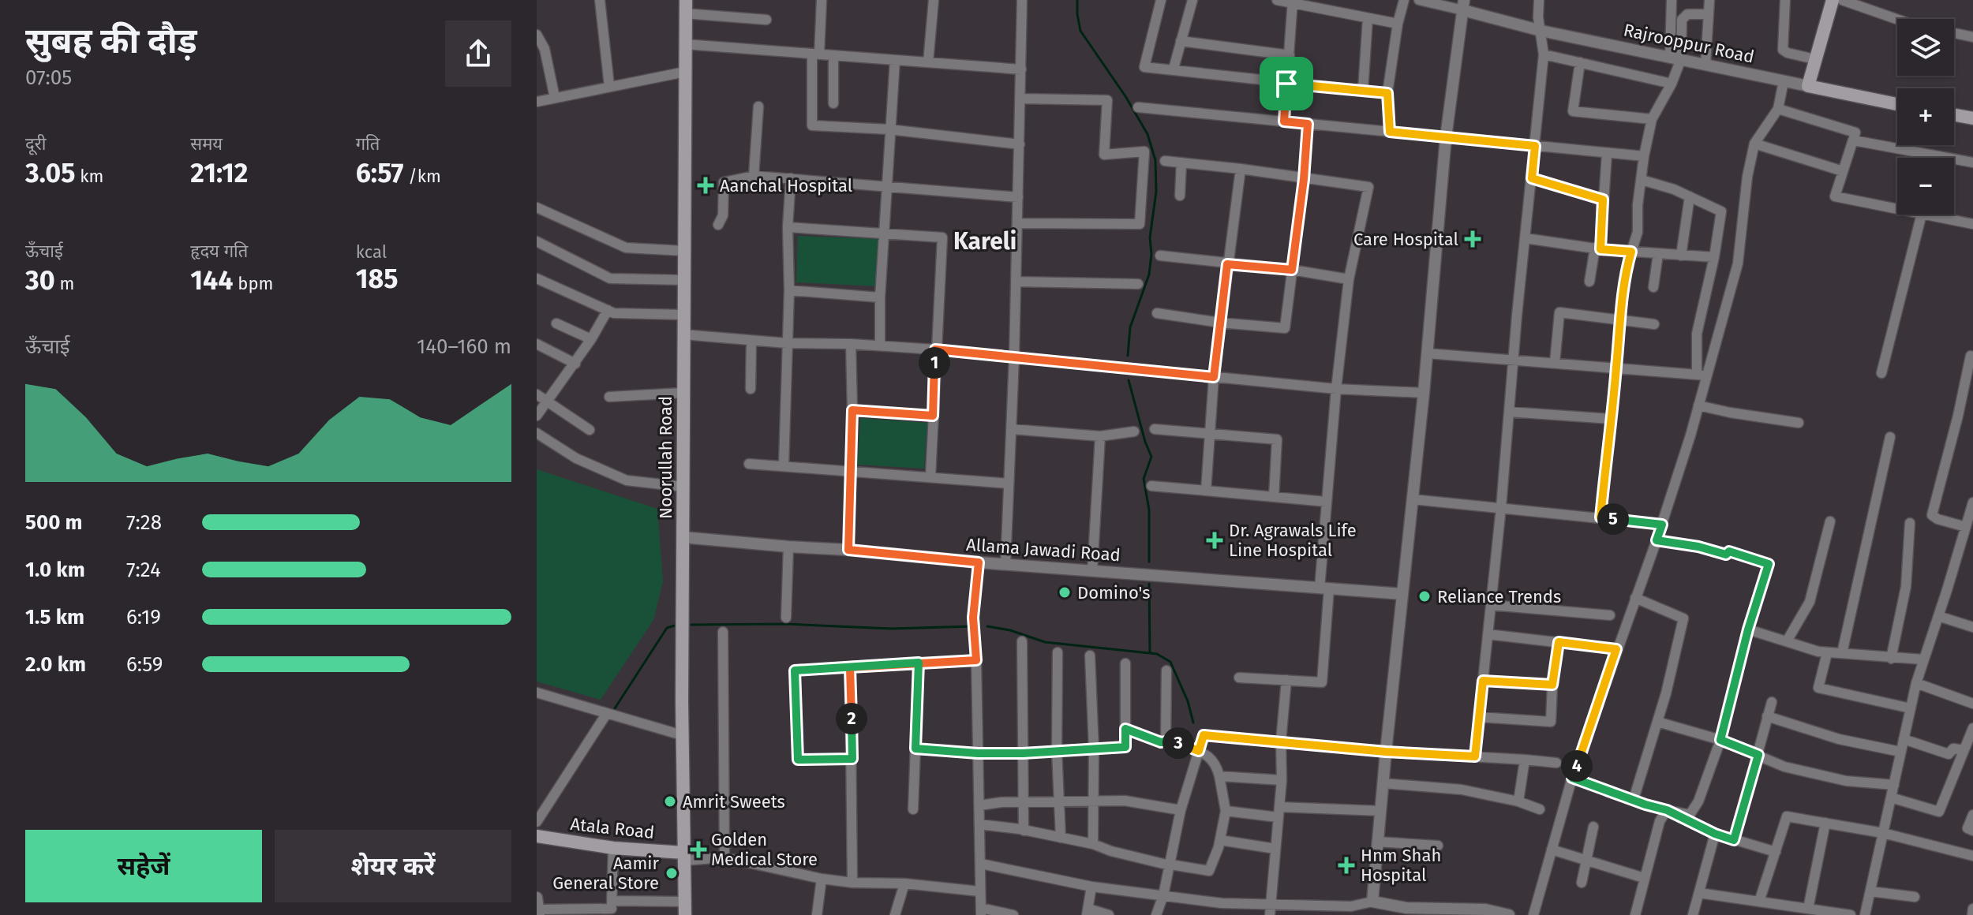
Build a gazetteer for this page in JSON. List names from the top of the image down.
{
  "streets": {
    "main road": ["Rajrooppur Road", "Noorullah Road", "Atala Road"],
    "street": ["Allama Jawadi Road"]
  },
  "crossings": [
    ["Noorullah Road", "Allama Jawadi Road"],
    ["Noorullah Road", "Atala Road"]
  ],
  "districts": ["Kareli"],
  "places": {
    "health": [
      "Aanchal Hospital",
      "Care Hospital",
      "Dr. Agrawals Life Line Hospital",
      "Golden Medical Store",
      "Hnm Shah Hospital"
    ],
    "other": [
      "Domino's",
      "Reliance Trends",
      "Amrit Sweets",
      "Aamir General Store"
    ]
  },
  "page": {
    "heading": ["सुबह की दौड़", "07:05"],
    "map_buttons": ["+", "−"],
    "stats": [
      ["दूरी", "3.05 km"],
      ["समय", "21:12"],
      ["गति", "6:57 /km"],
      ["ऊँचाई", "30 m"],
      ["हृदय गति", "144 bpm"],
      ["kcal", "185"]
    ],
    "chart": ["ऊँचाई", "140–160 m"],
    "pins": [
      "1",
      "5",
      "2",
      "3",
      "4"
    ],
    "list": [
      {
        "name": "500 m",
        "note": "7:28"
      },
      {
        "name": "1.0 km",
        "note": "7:24"
      },
      {
        "name": "1.5 km",
        "note": "6:19"
      },
      {
        "name": "2.0 km",
        "note": "6:59"
      }
    ],
    "buttons": ["सहेजें", "शेयर करें"]
  }
}
